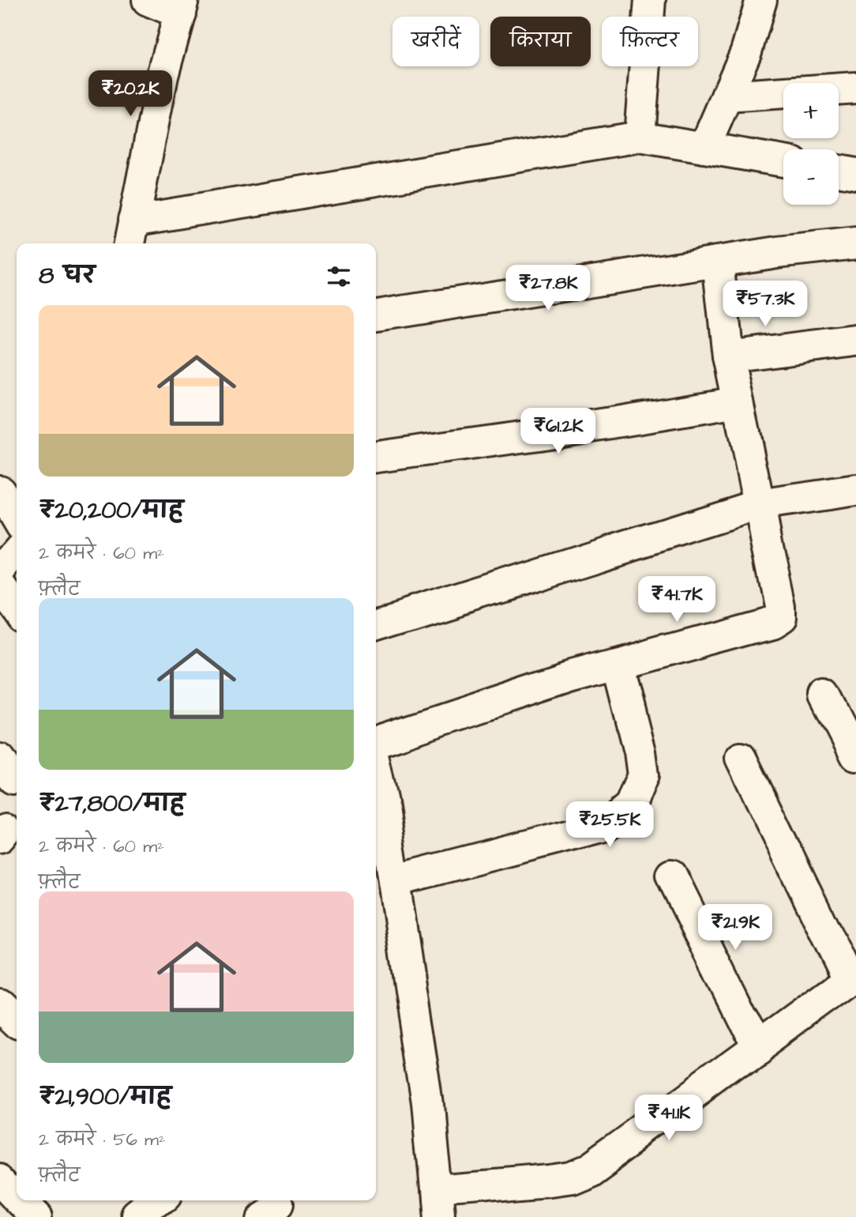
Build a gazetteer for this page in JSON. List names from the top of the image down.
{
  "page": {
    "chip": ["खरीदें", "किराया", "फ़िल्टर"],
    "price": [
      "₹20.2K",
      "₹27.8K",
      "₹57.3K",
      "₹61.2K",
      "₹41.7K",
      "₹25.5K",
      "₹21.9K",
      "₹41.1K"
    ],
    "map_buttons": ["+", "−"],
    "heading": "8 घर",
    "list": [
      {
        "name": "₹20,200/माह",
        "note": "2 कमरे · 60 m² · फ़्लैट"
      },
      {
        "name": "₹27,800/माह",
        "note": "2 कमरे · 60 m² · फ़्लैट"
      },
      {
        "name": "₹21,900/माह",
        "note": "2 कमरे · 56 m² · फ़्लैट"
      }
    ]
  }
}
